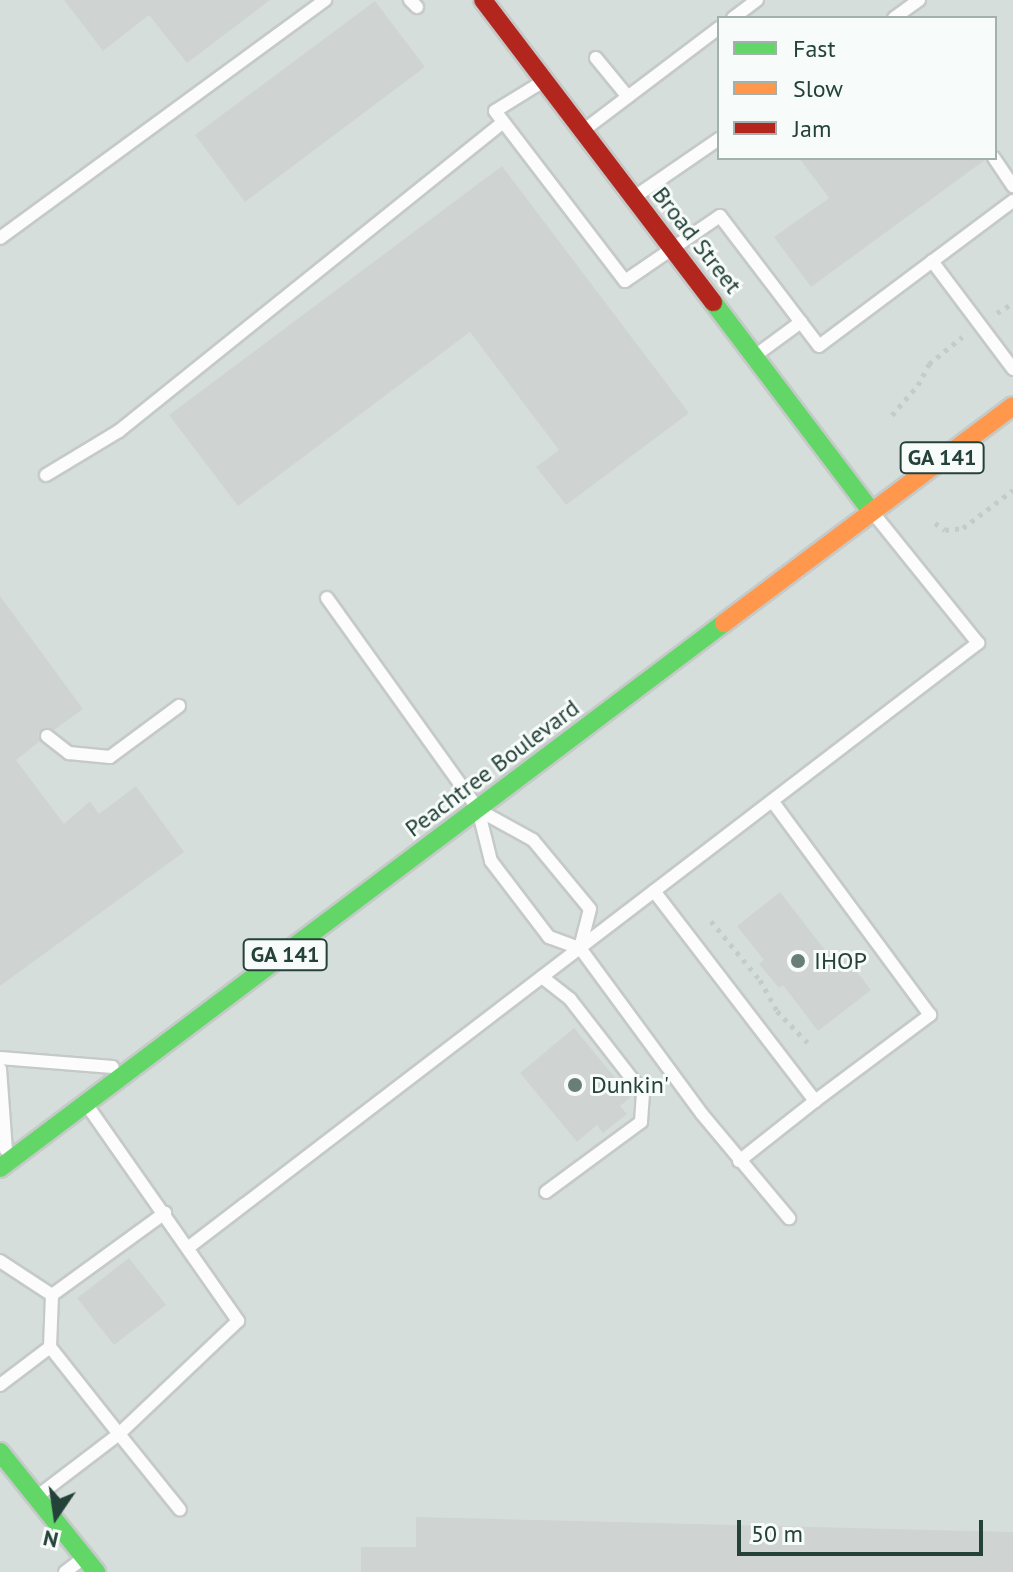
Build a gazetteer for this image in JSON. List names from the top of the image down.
{
  "streets": {
    "main road": ["Broad Street", "GA 141", "Peachtree Boulevard"]
  },
  "crossings": [
    ["Broad Street", "Peachtree Boulevard"]
  ],
  "places": ["IHOP", "Dunkin'"],
  "legend": ["Fast", "Slow", "Jam"],
  "scale_bar": "50 m",
  "north": "bottom"
}
